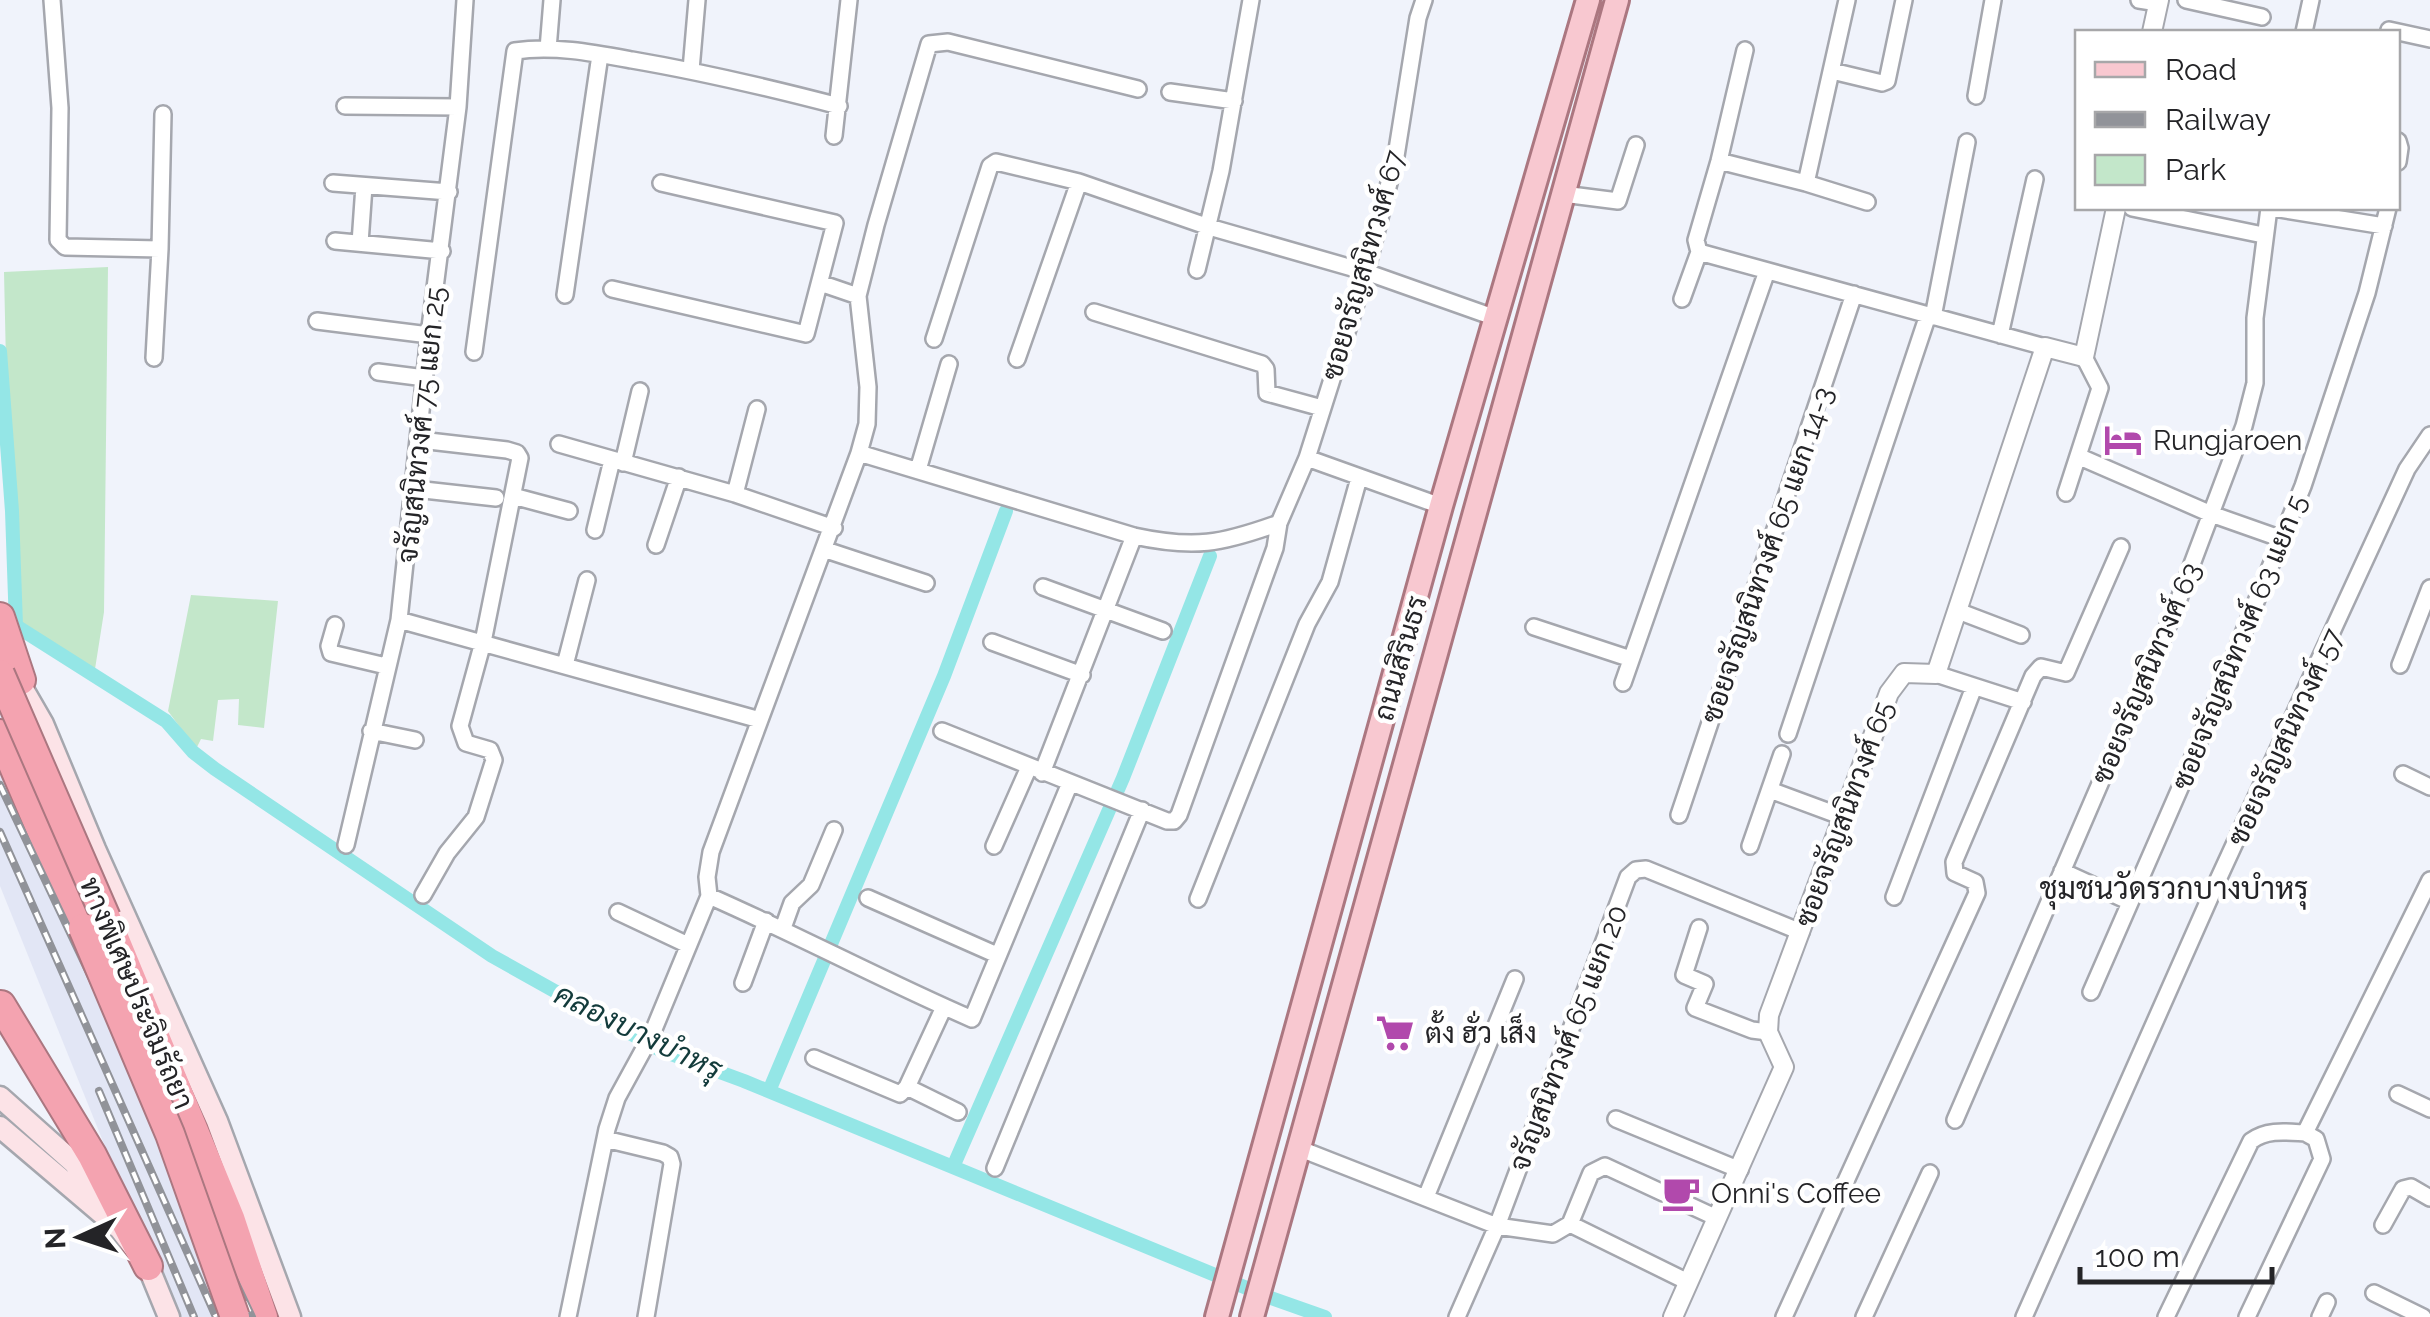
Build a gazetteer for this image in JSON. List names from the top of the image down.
{
  "streets": {
    "highway": ["ทางพิเศษประจิมรัถยา"],
    "main road": ["ถนนสิรินธร"],
    "street": [
      "ซอยจรัญสนิทวงศ์ 67",
      "จรัญสนิทวงศ์ 75 แยก 25",
      "ซอยจรัญสนิทวงศ์ 65 แยก 14-3",
      "ซอยจรัญสนิทวงศ์ 63 แยก 5",
      "ซอยจรัญสนิทวงศ์ 63",
      "ซอยจรัญสนิทวงศ์ 57",
      "ซอยจรัญสนิทวงศ์ 65",
      "จรัญสนิทวงศ์ 65 แยก 20"
    ]
  },
  "crossings": [
    ["ซอยจรัญสนิทวงศ์ 65", "จรัญสนิทวงศ์ 65 แยก 20"]
  ],
  "districts": ["ชุมชนวัดรวกบางบำหรุ"],
  "water": ["คลองบางบำหรุ"],
  "places": {
    "hotel": ["Rungjaroen"],
    "supermarket": ["ตั้ง ฮั่ว เส็ง"],
    "cafe": ["Onni's Coffee"]
  },
  "legend": ["Road", "Railway", "Park"],
  "scale_bar": "100 m",
  "north": "left"
}
